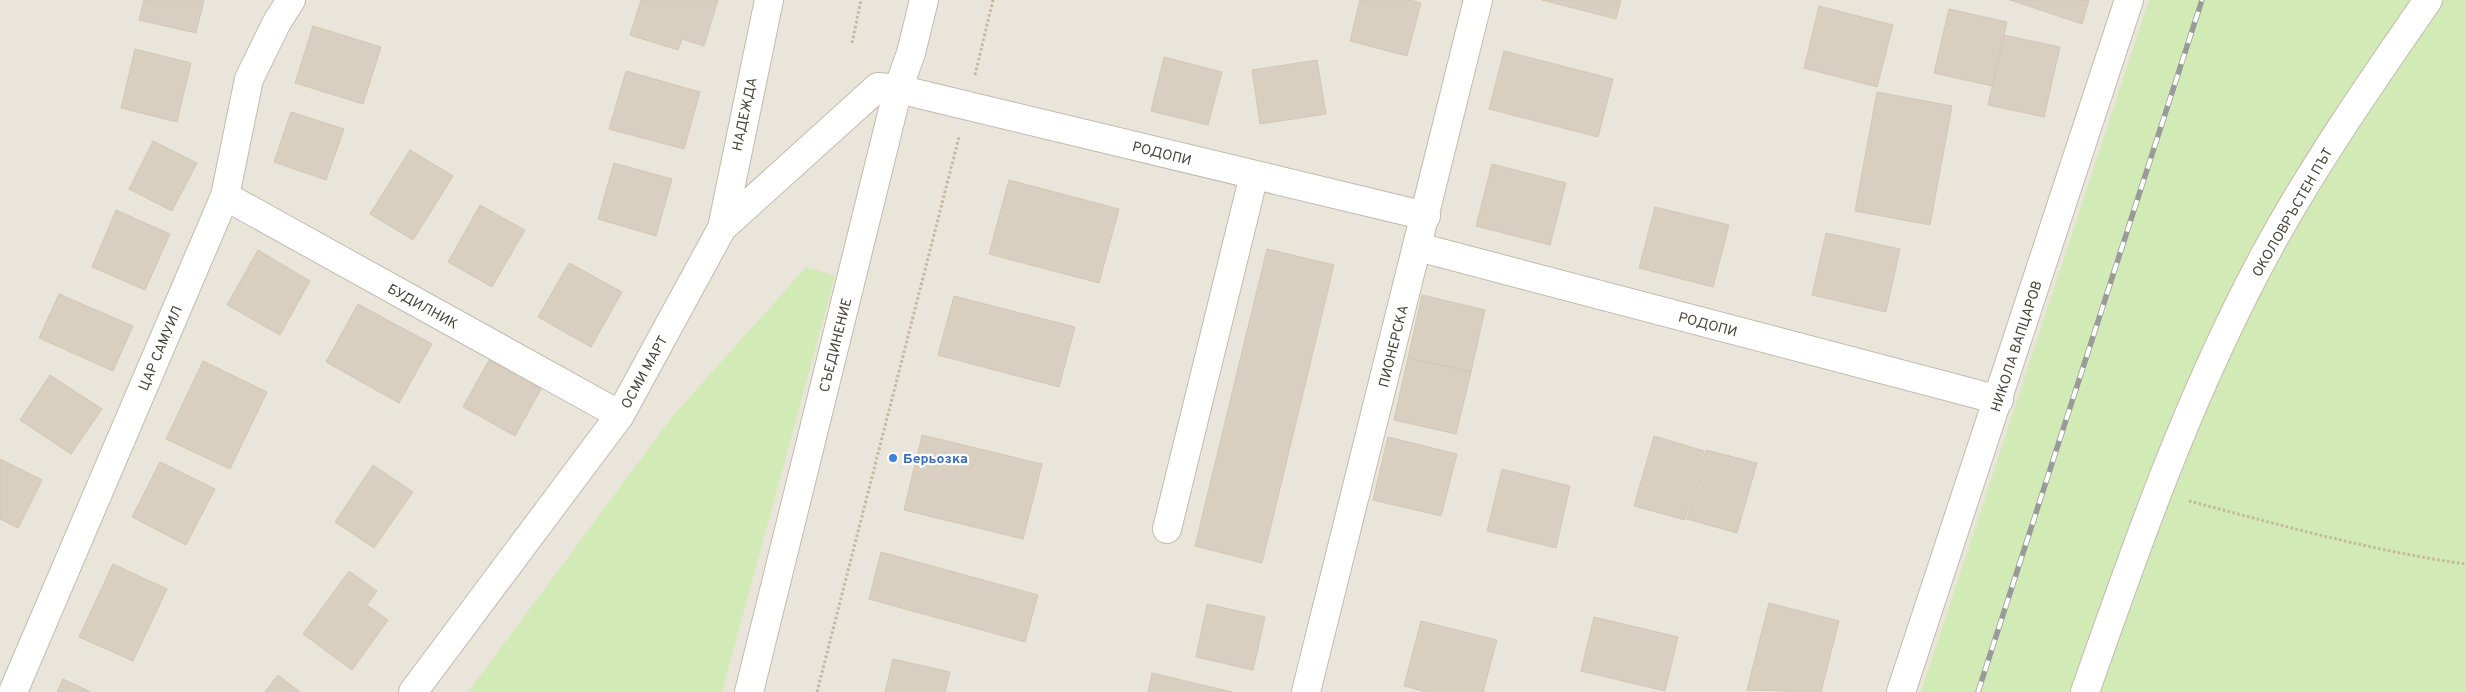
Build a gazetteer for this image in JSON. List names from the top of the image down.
{
  "streets": {
    "street": [
      "НАДЕЖДА",
      "РОДОПИ",
      "ОКОЛОВРЪСТЕН ПЪТ",
      "БУДИЛНИК",
      "СЪЕДИНЕНИЕ",
      "ПИОНЕРСКА",
      "НИКОЛА ВАПЦАРОВ",
      "ЦАР САМУИЛ",
      "ОСМИ МАРТ"
    ]
  },
  "crossings": [
    ["НАДЕЖДА", "ОСМИ МАРТ"],
    ["РОДОПИ", "СЪЕДИНЕНИЕ"],
    ["РОДОПИ", "ПИОНЕРСКА"],
    ["РОДОПИ", "НИКОЛА ВАПЦАРОВ"],
    ["РОДОПИ", "ОСМИ МАРТ"],
    ["БУДИЛНИК", "ЦАР САМУИЛ"],
    ["БУДИЛНИК", "ОСМИ МАРТ"],
    ["СЪЕДИНЕНИЕ", "ОСМИ МАРТ"]
  ],
  "places": ["Берьозка"]
}
